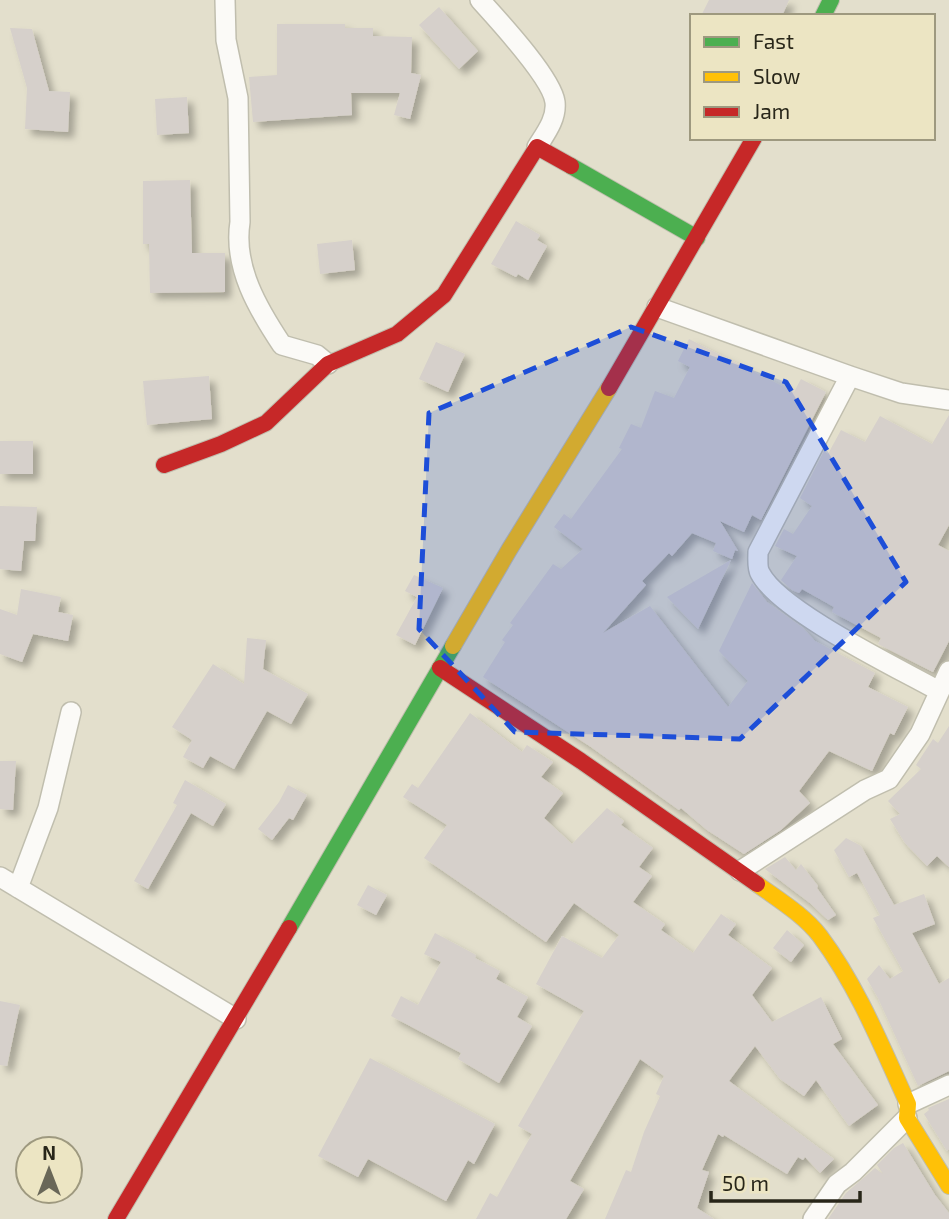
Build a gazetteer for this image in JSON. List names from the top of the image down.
{
  "legend": ["Fast", "Slow", "Jam"],
  "scale_bar": "50 m",
  "north": "top"
}
